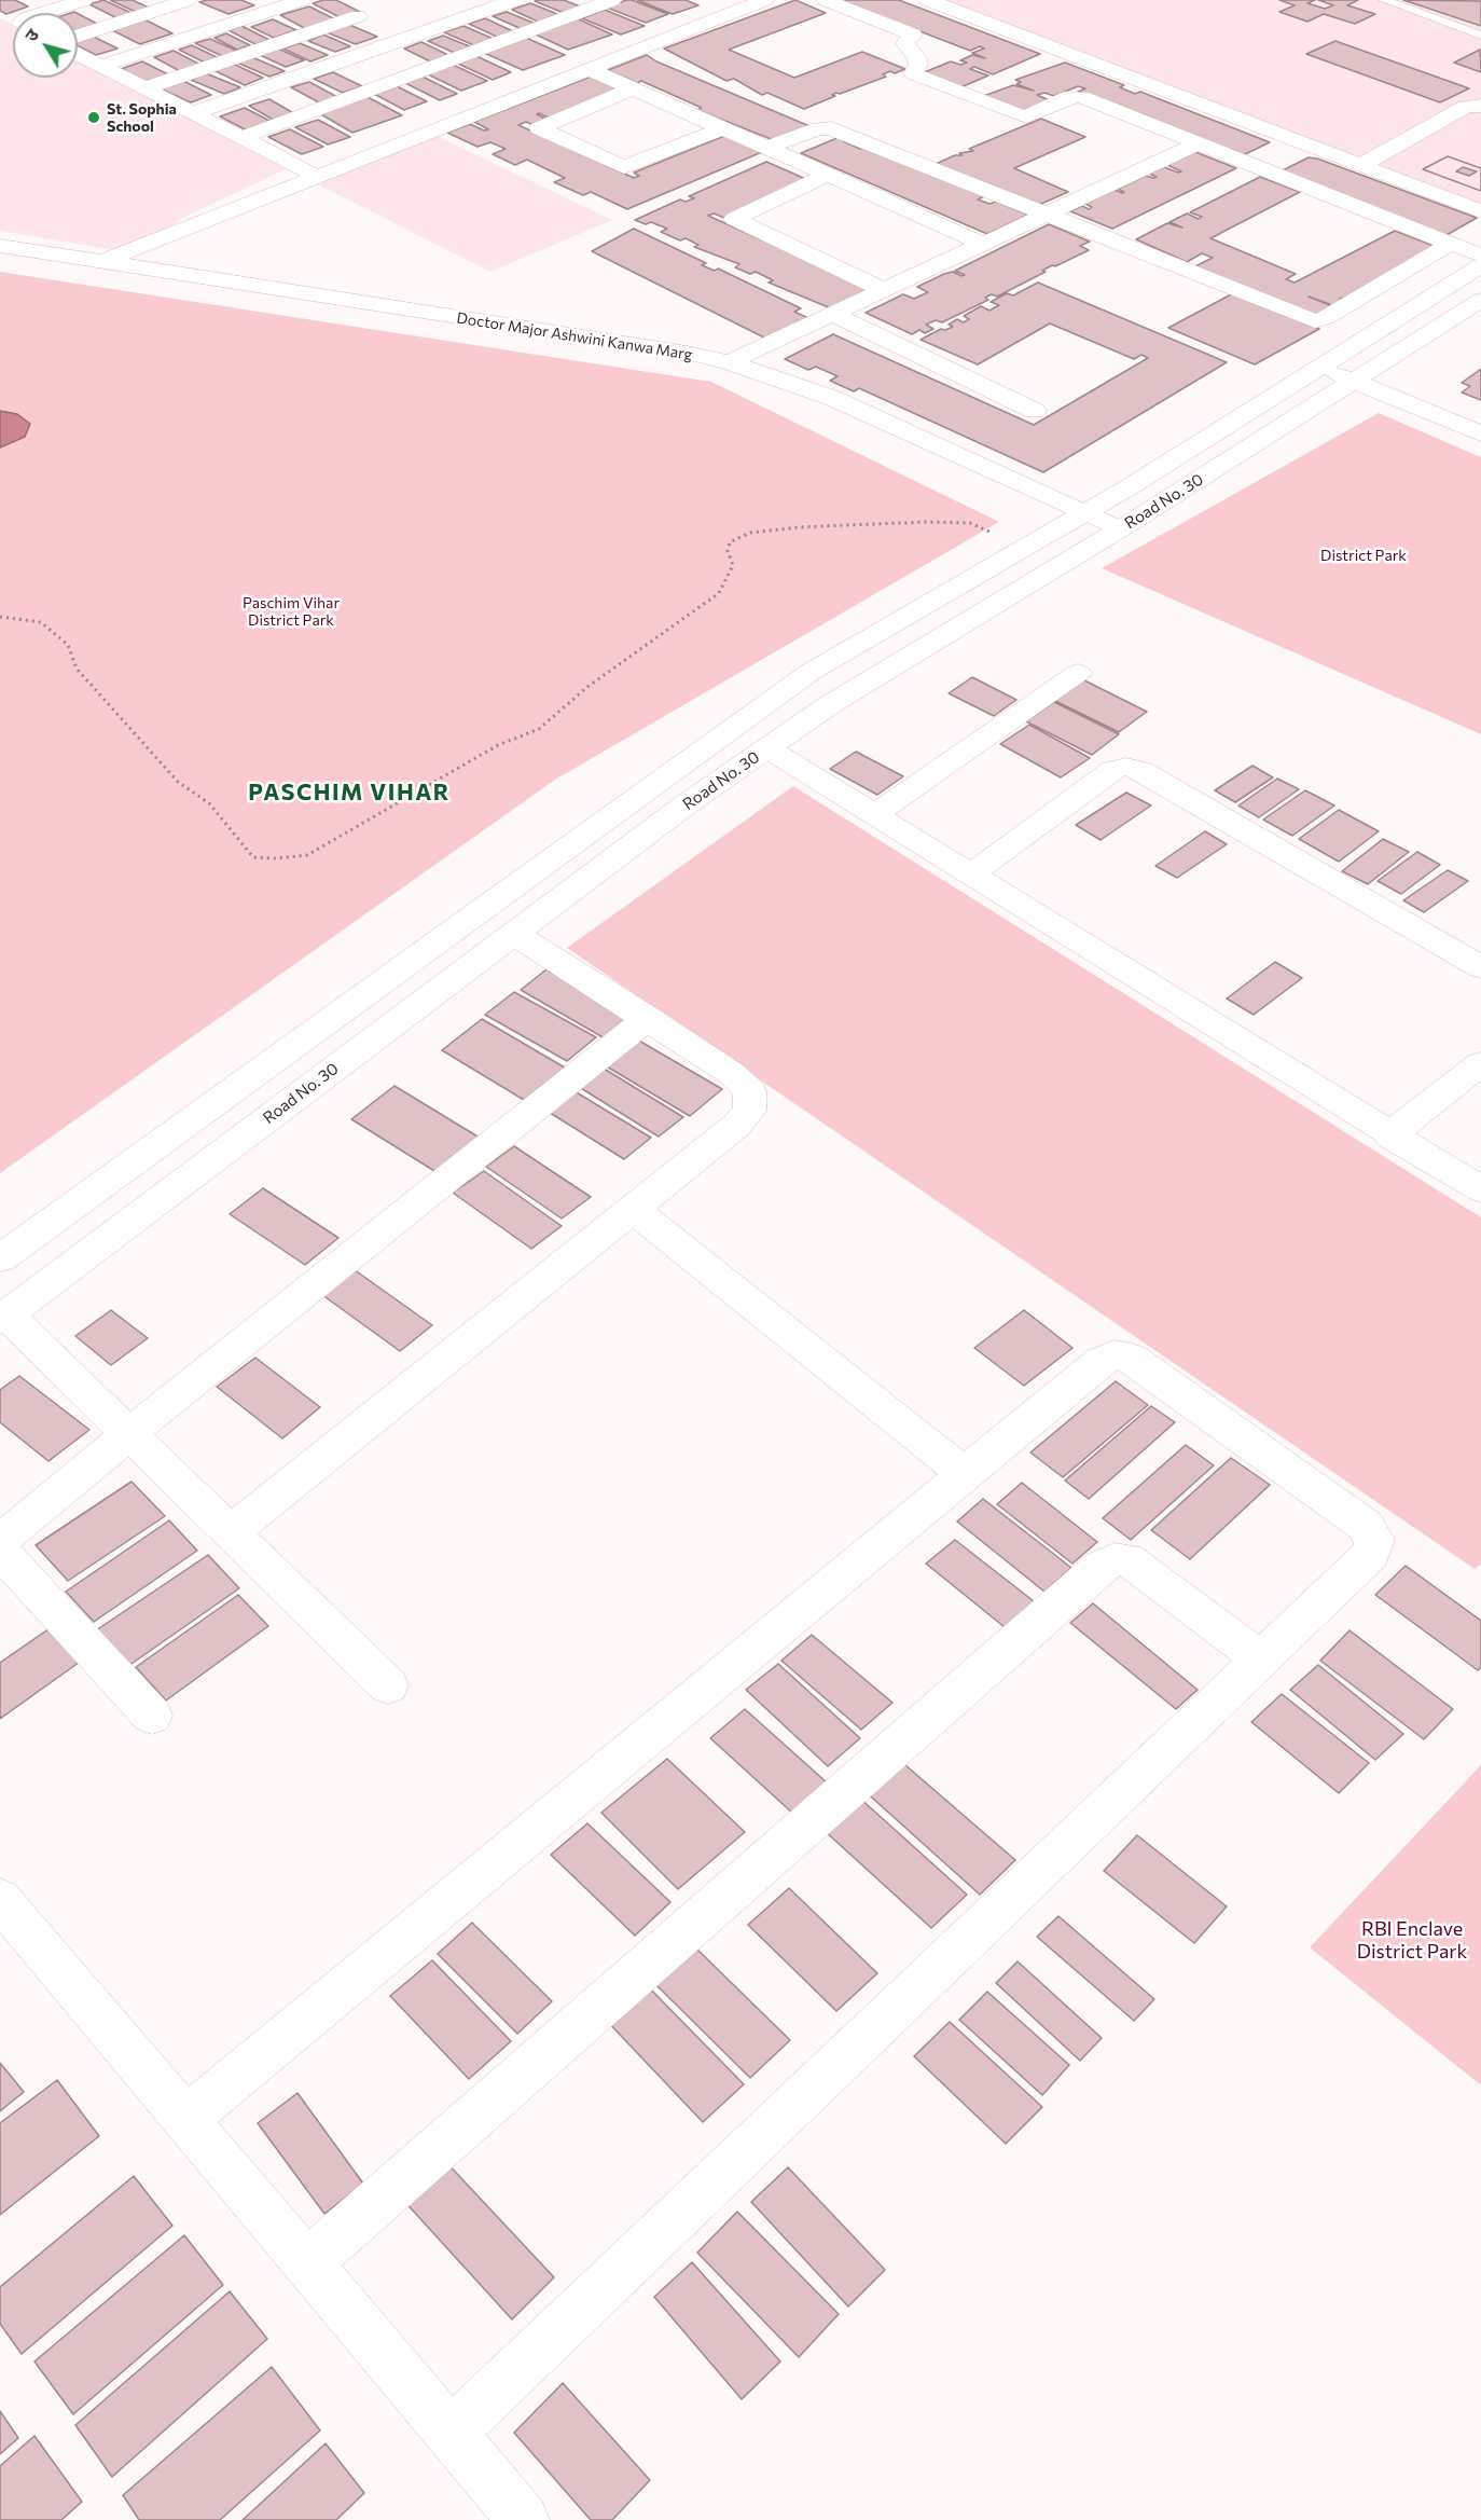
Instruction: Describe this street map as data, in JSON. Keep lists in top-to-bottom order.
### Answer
{
  "streets": {
    "street": ["Doctor Major Ashwini Kanwa Marg", "Road No. 30"]
  },
  "crossings": [
    ["Doctor Major Ashwini Kanwa Marg", "Road No. 30"]
  ],
  "districts": ["PASCHIM VIHAR"],
  "parks": ["District Park", "Paschim Vihar District Park", "RBI Enclave District Park"],
  "places": ["St. Sophia School"],
  "north": "top left"
}
